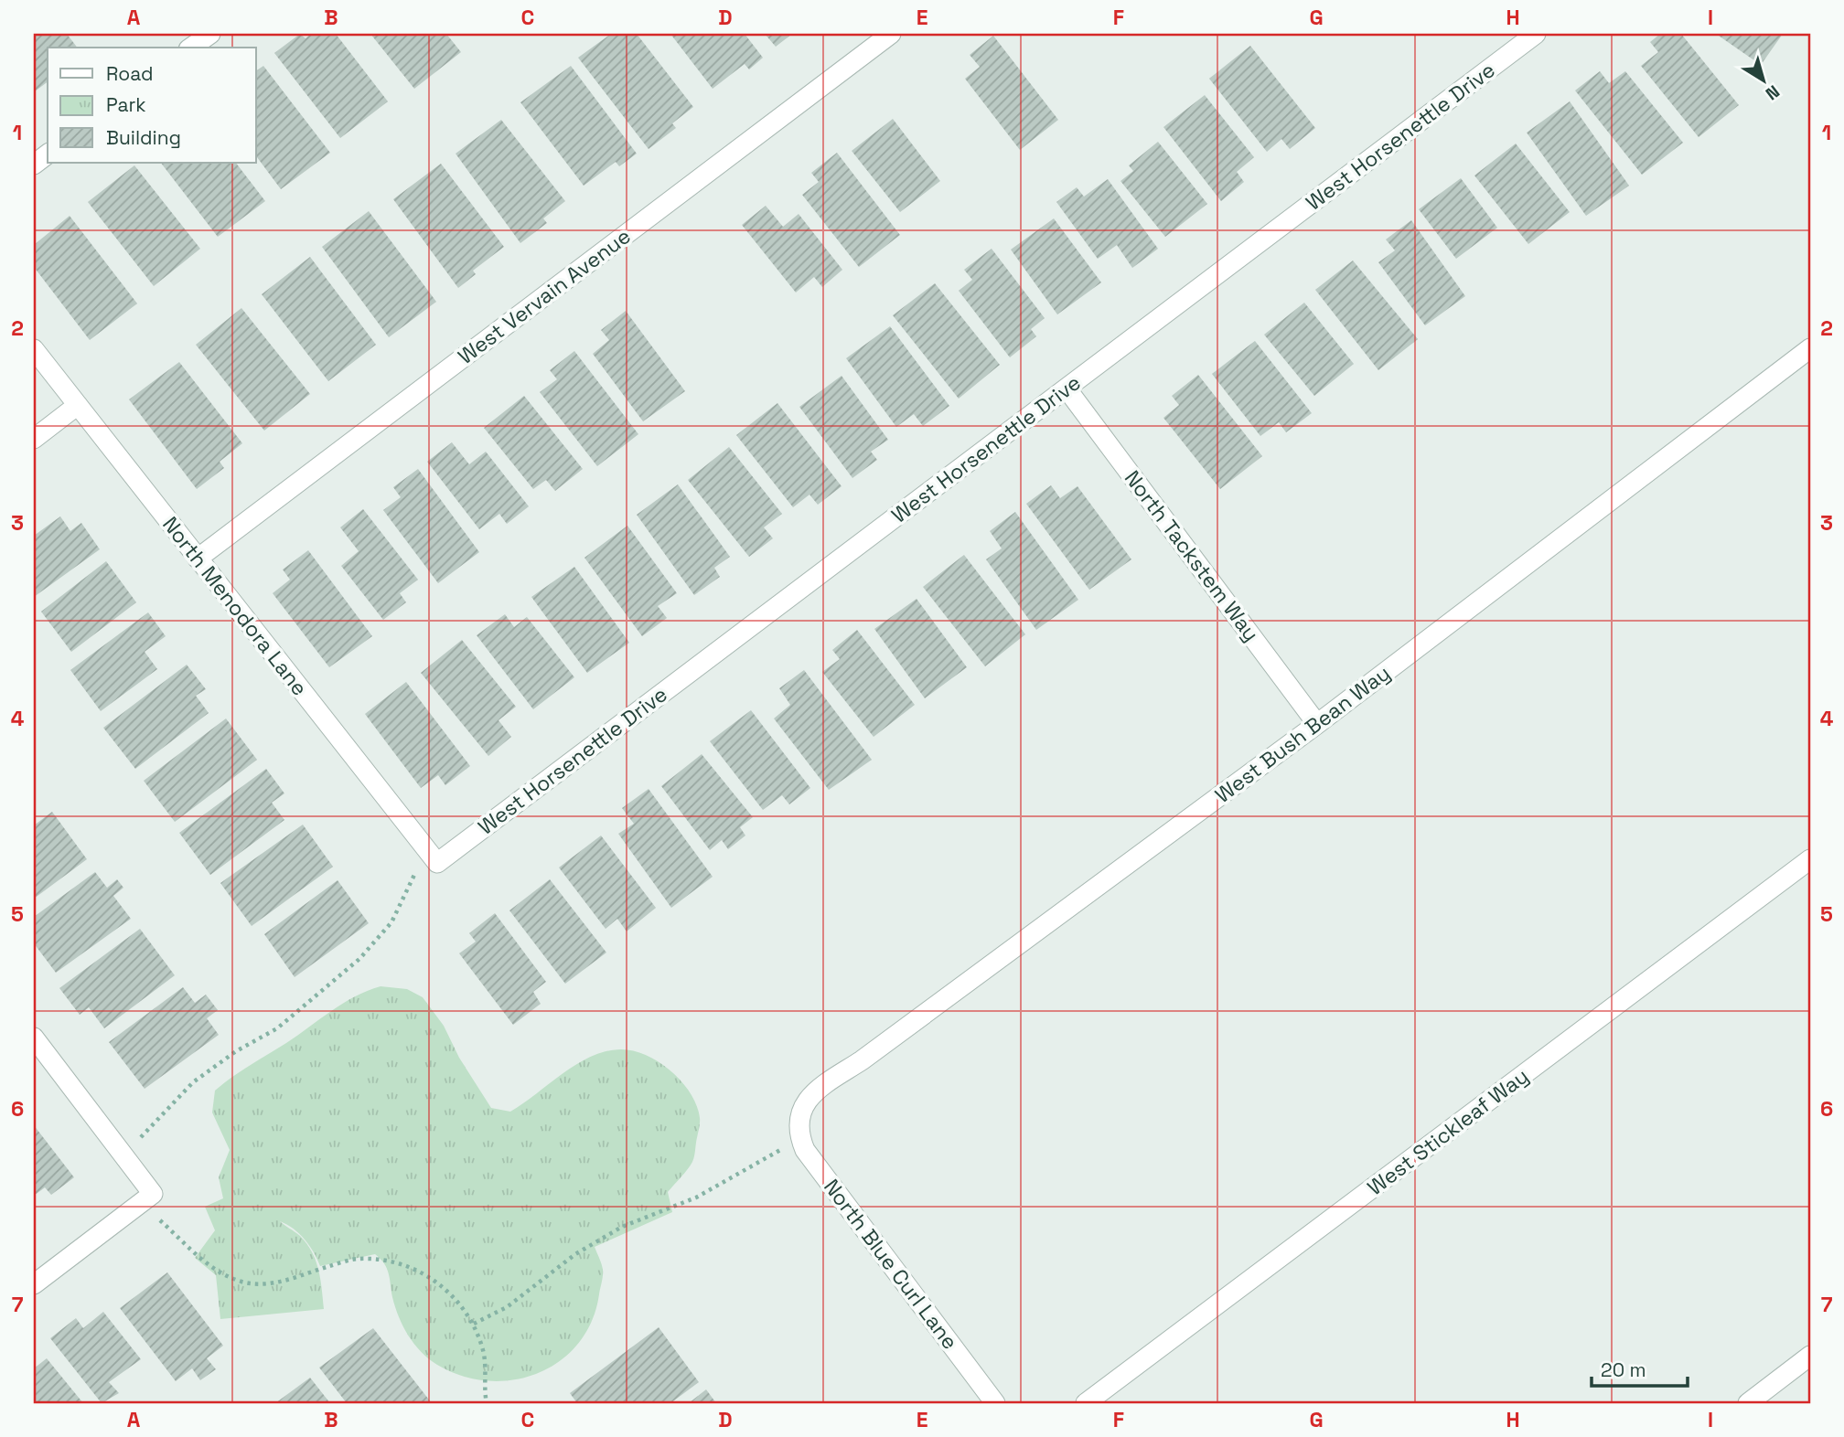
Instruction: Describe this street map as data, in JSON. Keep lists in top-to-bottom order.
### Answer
{
  "streets": {
    "street": [
      "West Horsenettle Drive",
      "West Vervain Avenue",
      "North Tackstem Way",
      "North Menodora Lane",
      "West Bush Bean Way",
      "West Stickleaf Way",
      "North Blue Curl Lane"
    ]
  },
  "crossings": [
    ["West Horsenettle Drive", "North Tackstem Way"],
    ["West Horsenettle Drive", "North Menodora Lane"],
    ["West Vervain Avenue", "North Menodora Lane"],
    ["North Tackstem Way", "West Bush Bean Way"],
    ["West Bush Bean Way", "North Blue Curl Lane"]
  ],
  "legend": ["Road", "Park", "Building"],
  "scale_bar": "20 m",
  "north": "bottom right",
  "grid": {
    "columns": [
      "A",
      "B",
      "C",
      "D",
      "E",
      "F",
      "G",
      "H",
      "I"
    ],
    "rows": [
      "1",
      "2",
      "3",
      "4",
      "5",
      "6",
      "7"
    ]
  }
}
